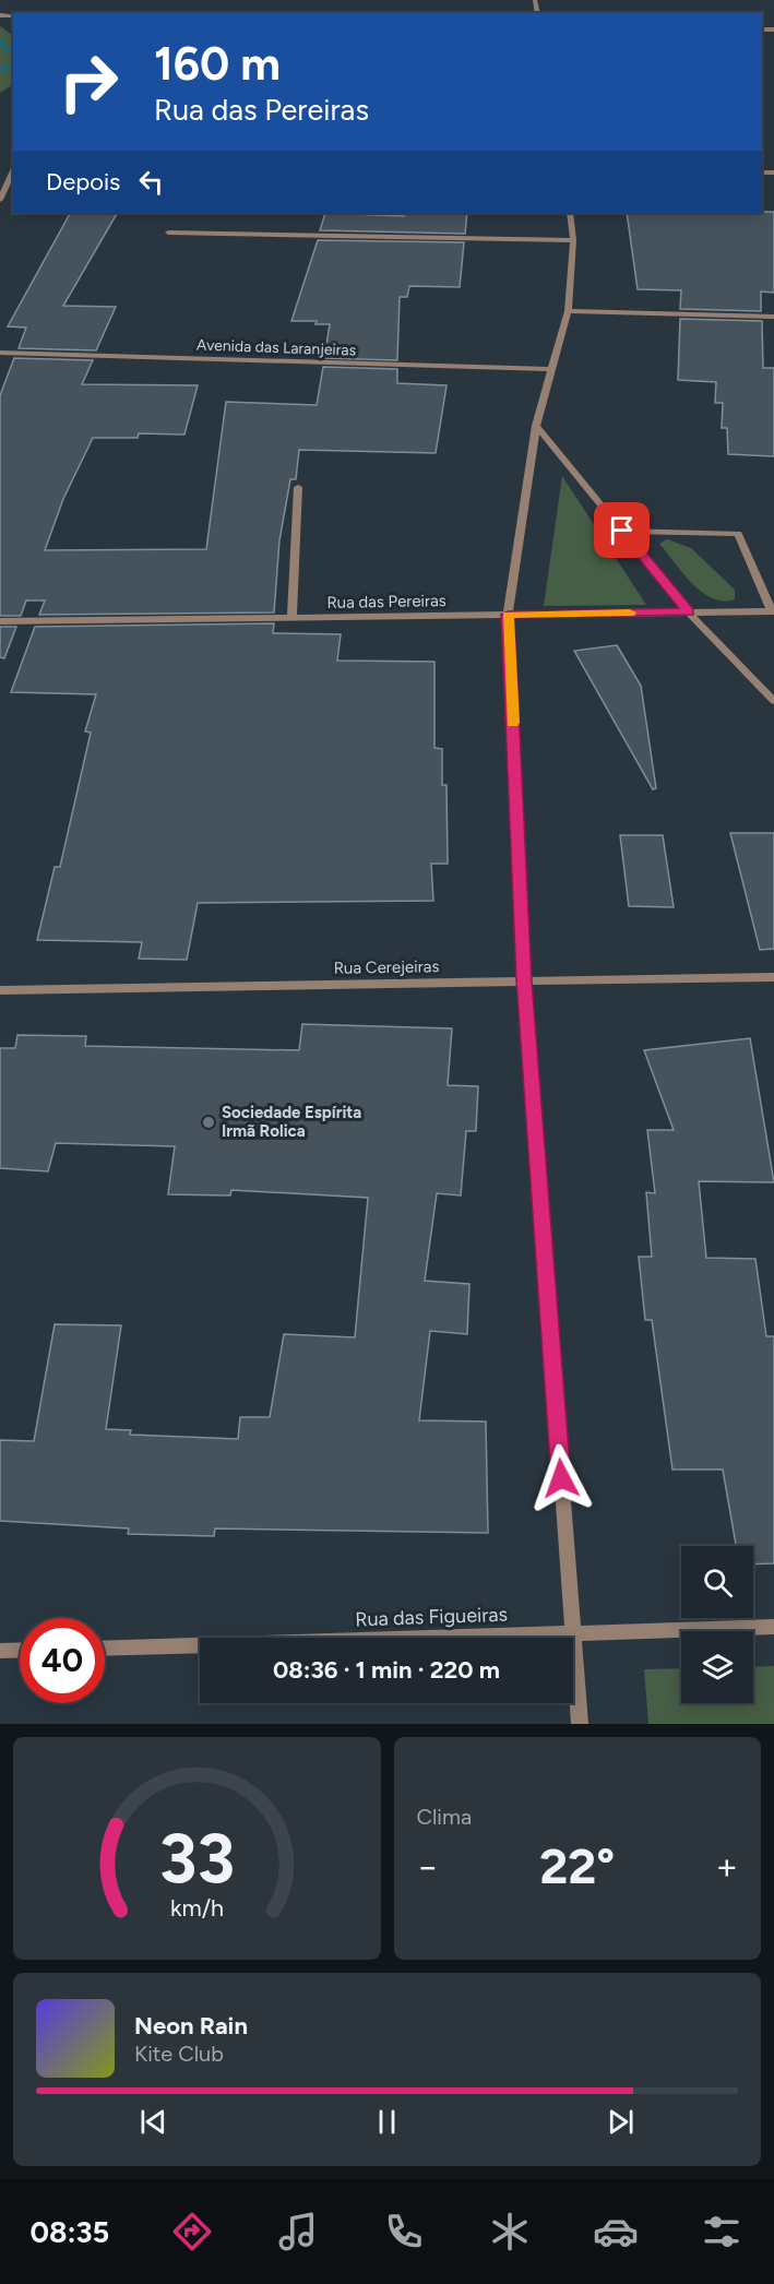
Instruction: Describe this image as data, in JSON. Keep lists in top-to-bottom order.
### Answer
{
  "streets": {
    "street": [
      "Avenida das Laranjeiras",
      "Rua das Pereiras",
      "Rua Cerejeiras",
      "Rua das Figueiras"
    ]
  },
  "places": ["Sociedade Espírita Irmã Rolica"],
  "page": {
    "turn": ["160 m", "Rua das Pereiras"],
    "then": "Depois",
    "limit": "40",
    "trip": "08:36 · 1 min · 220 m",
    "tile": "Clima",
    "heat": ["−", "22°", "+"],
    "song": ["Neon Rain", "Kite Club"],
    "tabs": "08:35",
    "gauge": ["33", "km/h"]
  }
}
